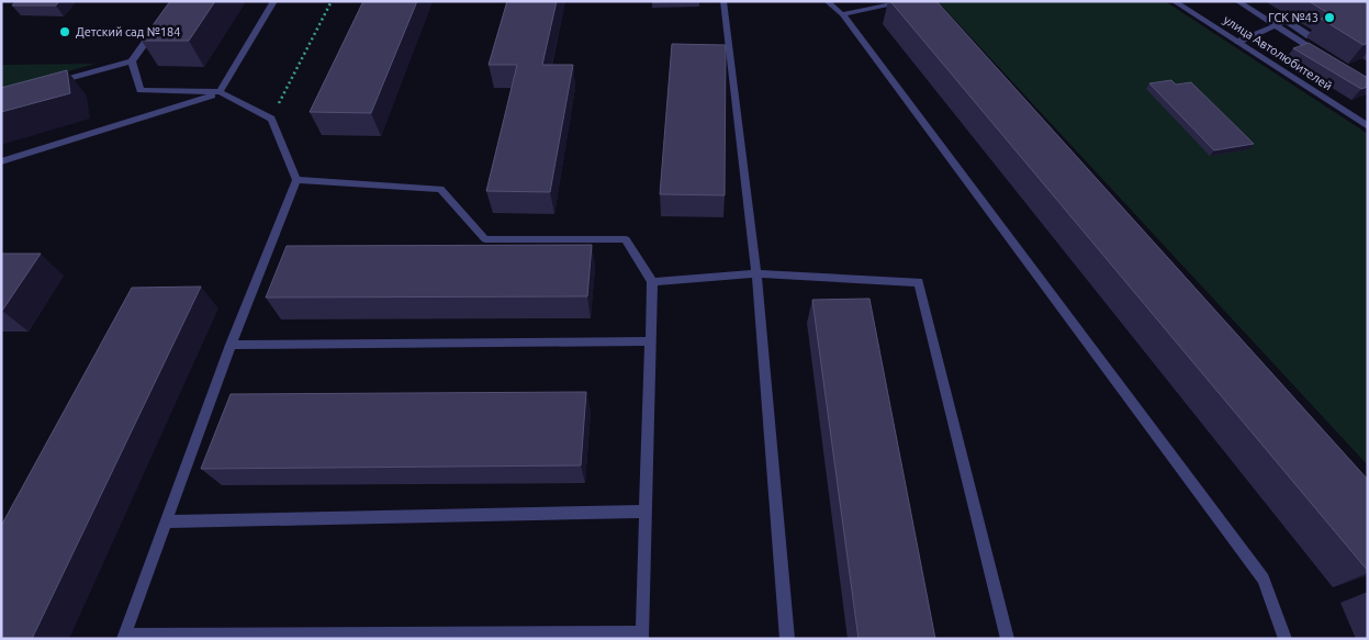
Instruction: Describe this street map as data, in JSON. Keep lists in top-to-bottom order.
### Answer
{
  "streets": {
    "street": ["улица Автолюбителей"]
  },
  "places": ["ГСК №43", "Детский сад №184"]
}
